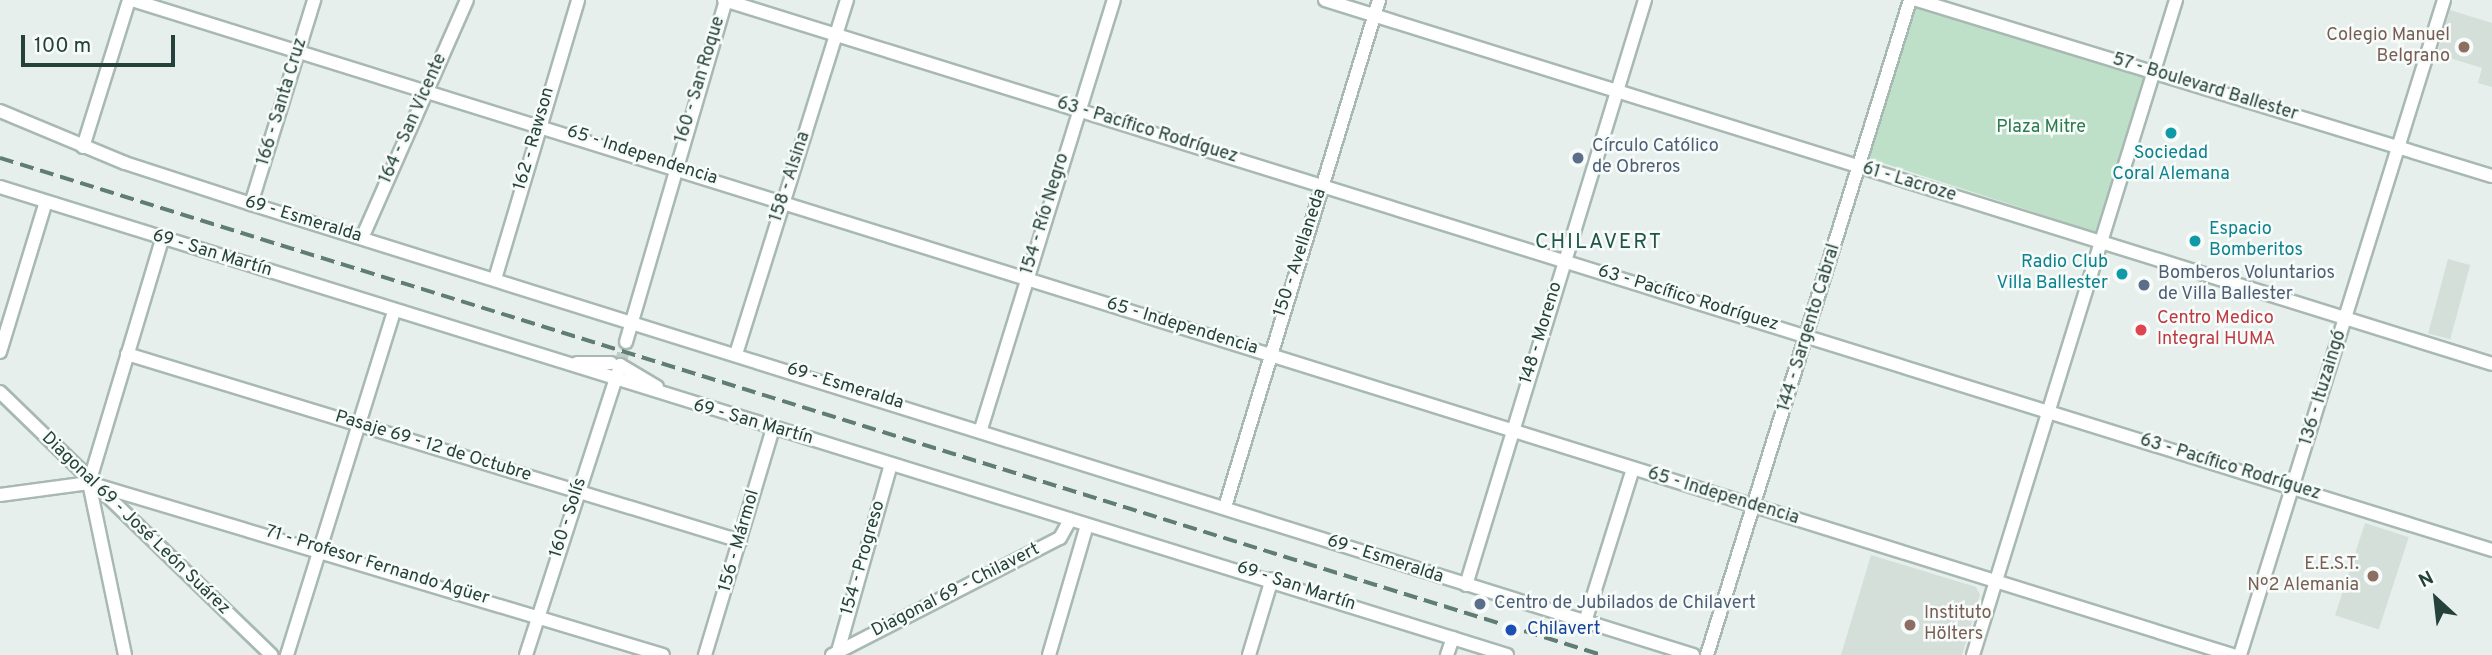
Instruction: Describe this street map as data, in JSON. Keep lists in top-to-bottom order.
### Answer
{
  "streets": {
    "street": [
      "160 - San Roque",
      "57 - Boulevard Ballester",
      "166 - Santa Cruz",
      "164 - San Vicente",
      "63 - Pacífico Rodríguez",
      "162 - Rawson",
      "65 - Independencia",
      "158 - Alsina",
      "61 - Lacroze",
      "154 - Río Negro",
      "69 - Esmeralda",
      "150 - Avellaneda",
      "69 - San Martín",
      "144 - Sargento Cabral",
      "148 - Moreno",
      "136 - Ituzaingó",
      "Pasaje 69 - 12 de Octubre",
      "160 - Solís",
      "Diagonal 69 - José León Suárez",
      "156 - Mármol",
      "154 - Progreso",
      "71 - Profesor Fernando Agüer",
      "Diagonal 69 - Chilavert"
    ]
  },
  "crossings": [
    ["160 - San Roque", "63 - Pacífico Rodríguez"],
    ["160 - San Roque", "65 - Independencia"],
    ["160 - San Roque", "69 - Esmeralda"],
    ["57 - Boulevard Ballester", "136 - Ituzaingó"],
    ["166 - Santa Cruz", "65 - Independencia"],
    ["166 - Santa Cruz", "69 - Esmeralda"],
    ["164 - San Vicente", "65 - Independencia"],
    ["164 - San Vicente", "69 - Esmeralda"],
    ["63 - Pacífico Rodríguez", "158 - Alsina"],
    ["63 - Pacífico Rodríguez", "154 - Río Negro"],
    ["63 - Pacífico Rodríguez", "150 - Avellaneda"],
    ["63 - Pacífico Rodríguez", "144 - Sargento Cabral"],
    ["63 - Pacífico Rodríguez", "148 - Moreno"],
    ["63 - Pacífico Rodríguez", "136 - Ituzaingó"],
    ["162 - Rawson", "65 - Independencia"],
    ["162 - Rawson", "69 - Esmeralda"],
    ["65 - Independencia", "158 - Alsina"],
    ["65 - Independencia", "154 - Río Negro"],
    ["65 - Independencia", "150 - Avellaneda"],
    ["65 - Independencia", "144 - Sargento Cabral"],
    ["65 - Independencia", "148 - Moreno"],
    ["158 - Alsina", "69 - Esmeralda"],
    ["61 - Lacroze", "150 - Avellaneda"],
    ["61 - Lacroze", "144 - Sargento Cabral"],
    ["61 - Lacroze", "148 - Moreno"],
    ["61 - Lacroze", "136 - Ituzaingó"],
    ["154 - Río Negro", "69 - Esmeralda"],
    ["69 - Esmeralda", "150 - Avellaneda"],
    ["69 - Esmeralda", "148 - Moreno"],
    ["69 - San Martín", "160 - Solís"],
    ["69 - San Martín", "156 - Mármol"],
    ["69 - San Martín", "154 - Progreso"],
    ["69 - San Martín", "Diagonal 69 - Chilavert"],
    ["Pasaje 69 - 12 de Octubre", "160 - Solís"],
    ["Pasaje 69 - 12 de Octubre", "156 - Mármol"],
    ["160 - Solís", "71 - Profesor Fernando Agüer"],
    ["Diagonal 69 - José León Suárez", "71 - Profesor Fernando Agüer"],
    ["154 - Progreso", "Diagonal 69 - Chilavert"]
  ],
  "districts": ["CHILAVERT"],
  "parks": ["Plaza Mitre"],
  "places": [
    "Colegio Manuel Belgrano",
    "Sociedad Coral Alemana",
    "Círculo Católico de Obreros",
    "Espacio Bomberitos",
    "Radio Club Villa Ballester",
    "Bomberos Voluntarios de Villa Ballester",
    "Centro Medico Integral HUMA",
    "E.E.S.T. Nº2 Alemania",
    "Centro de Jubilados de Chilavert",
    "Instituto Hölters",
    "Chilavert"
  ],
  "scale_bar": "100 m",
  "north": "top left"
}
